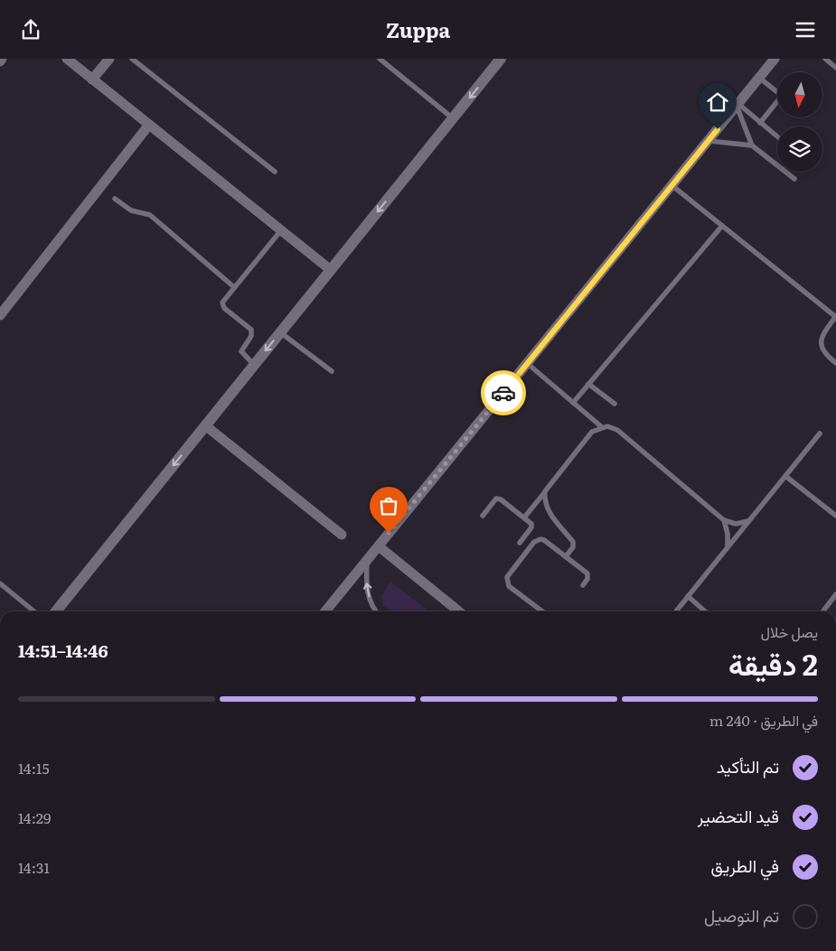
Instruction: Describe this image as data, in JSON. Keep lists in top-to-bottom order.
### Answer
{
  "north": "bottom",
  "page": {
    "header": "Zuppa",
    "heading": ["2 دقيقة", "يصل خلال", "14:46–14:51"],
    "bar": "في الطريق · 240 m",
    "list": [
      ["تم التأكيد", "14:15"],
      ["قيد التحضير", "14:29"],
      ["في الطريق", "14:31"],
      "تم التوصيل"
    ]
  }
}
